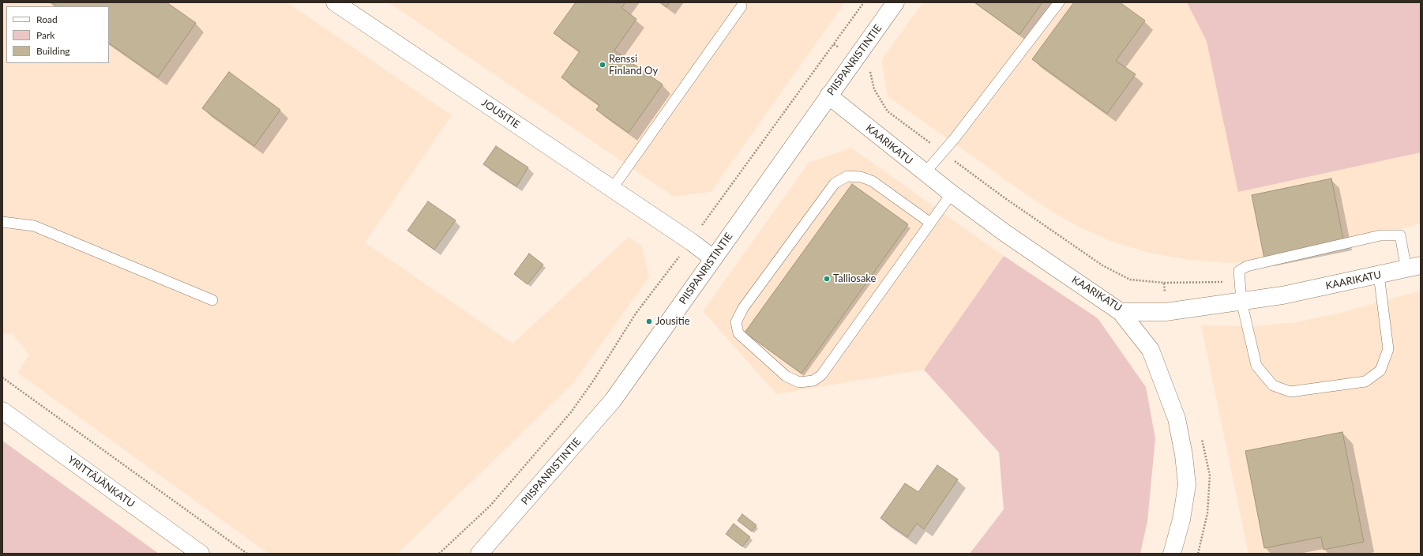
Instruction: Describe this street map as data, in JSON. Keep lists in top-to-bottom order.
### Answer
{
  "streets": {
    "street": [
      "PIISPANRISTINTIE",
      "JOUSITIE",
      "KAARIKATU",
      "YRITTÄJÄNKATU"
    ]
  },
  "crossings": [
    ["PIISPANRISTINTIE", "JOUSITIE"],
    ["PIISPANRISTINTIE", "KAARIKATU"]
  ],
  "places": ["Renssi Finland Oy", "Talliosake", "Jousitie"],
  "legend": ["Road", "Park", "Building"]
}
